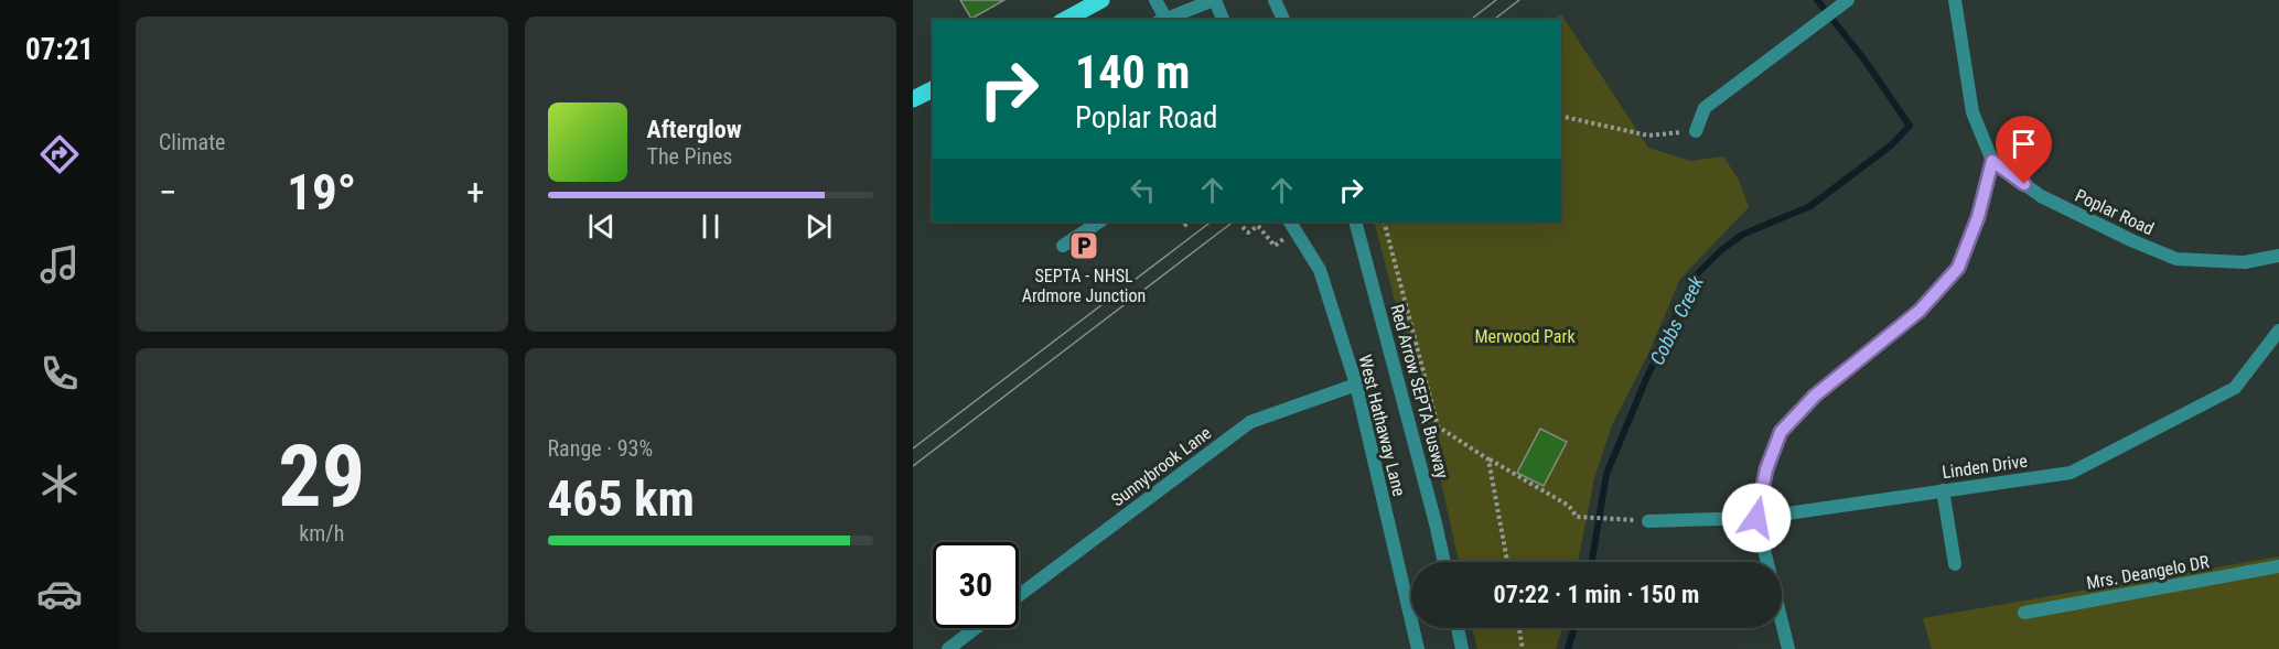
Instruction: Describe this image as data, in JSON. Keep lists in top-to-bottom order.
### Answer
{
  "streets": {
    "street": [
      "Poplar Road",
      "Red Arrow SEPTA Busway",
      "West Hathaway Lane",
      "Sunnybrook Lane",
      "Linden Drive",
      "Mrs. Deangelo DR"
    ]
  },
  "crossings": [
    ["West Hathaway Lane", "Sunnybrook Lane"]
  ],
  "water": ["Cobbs Creek"],
  "parks": ["Merwood Park"],
  "places": {
    "parking": ["SEPTA - NHSL Ardmore Junction"]
  },
  "page": {
    "tabs": "07:21",
    "tile": [
      "Climate",
      ["29", "km/h"],
      ["Range · 93%", "465 km"]
    ],
    "turn": ["140 m", "Poplar Road"],
    "song": ["Afterglow", "The Pines"],
    "heat": ["−", "19°", "+"],
    "limit": "30",
    "trip": "07:22 · 1 min · 150 m"
  }
}
